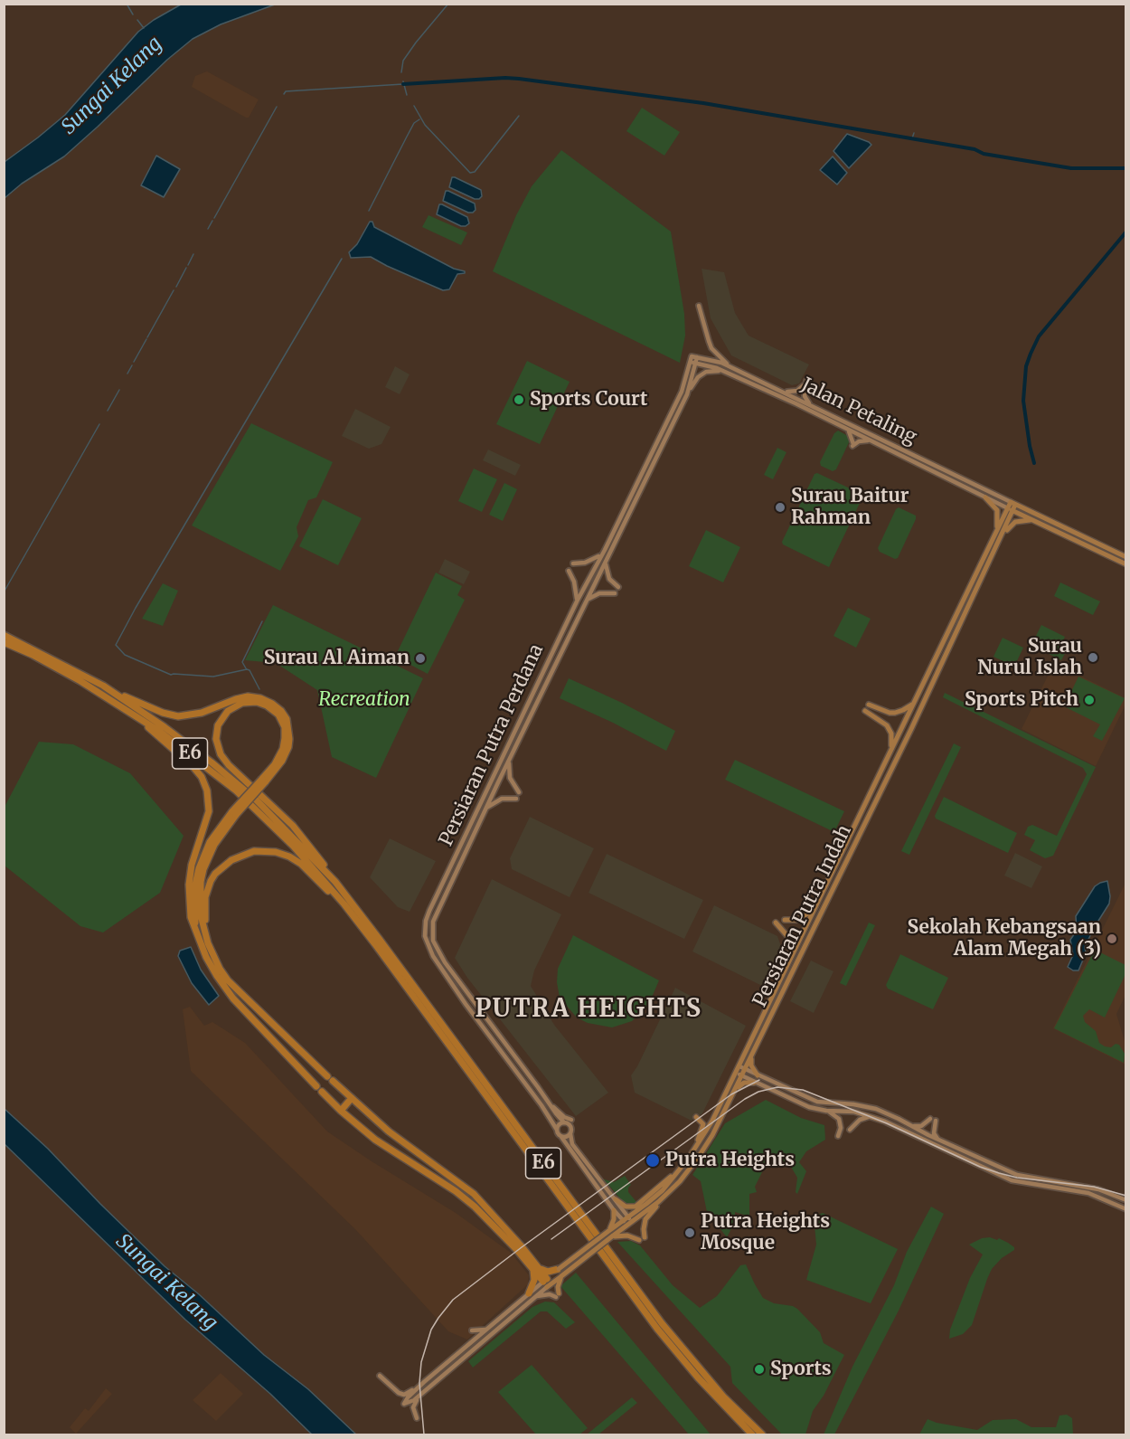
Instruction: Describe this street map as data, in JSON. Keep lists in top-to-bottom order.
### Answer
{
  "streets": {
    "highway": ["E6"],
    "main road": ["Jalan Petaling", "Persiaran Putra Perdana", "Persiaran Putra Indah"]
  },
  "crossings": [
    ["Jalan Petaling", "Persiaran Putra Perdana"],
    ["Jalan Petaling", "Persiaran Putra Indah"]
  ],
  "districts": ["PUTRA HEIGHTS"],
  "water": ["Sungai Kelang"],
  "parks": ["Recreation"],
  "places": [
    "Sports Court",
    "Surau Baitur Rahman",
    "Surau Nurul Islah",
    "Surau Al Aiman",
    "Sports Pitch",
    "Sekolah Kebangsaan Alam Megah (3)",
    "Putra Heights",
    "Putra Heights Mosque",
    "Sports"
  ]
}
